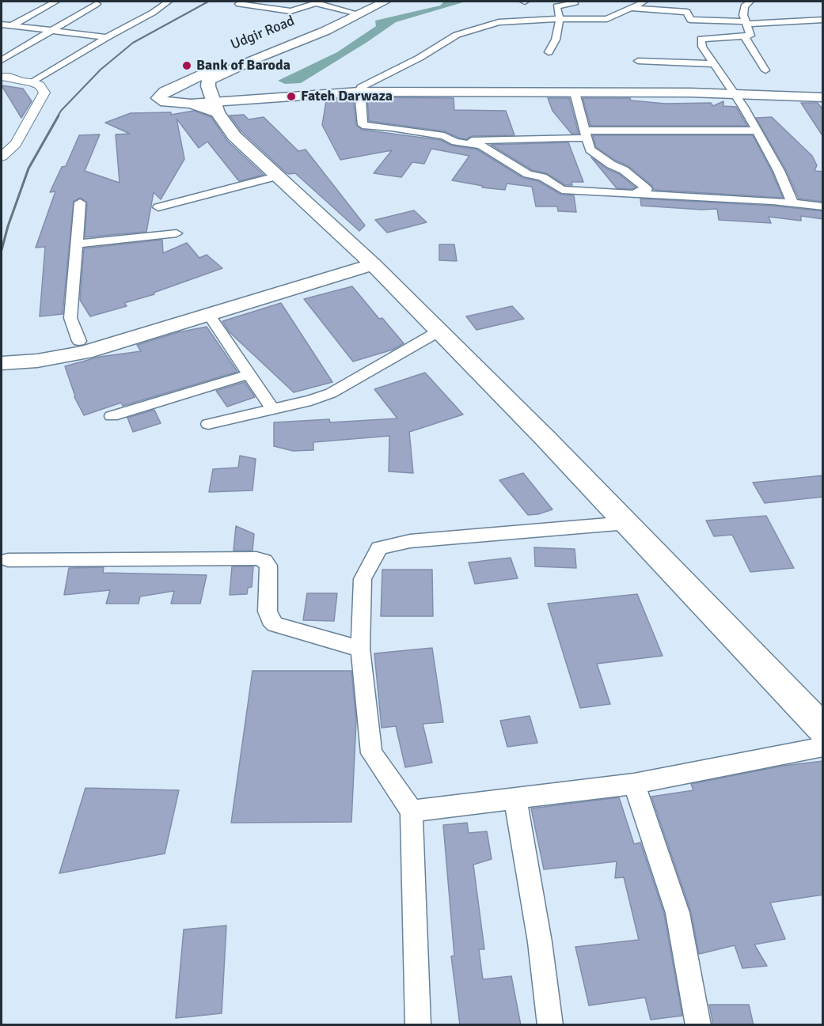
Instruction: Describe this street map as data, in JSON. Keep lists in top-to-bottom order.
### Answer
{
  "streets": {
    "main road": ["Udgir Road"]
  },
  "places": ["Bank of Baroda", "Fateh Darwaza"]
}
